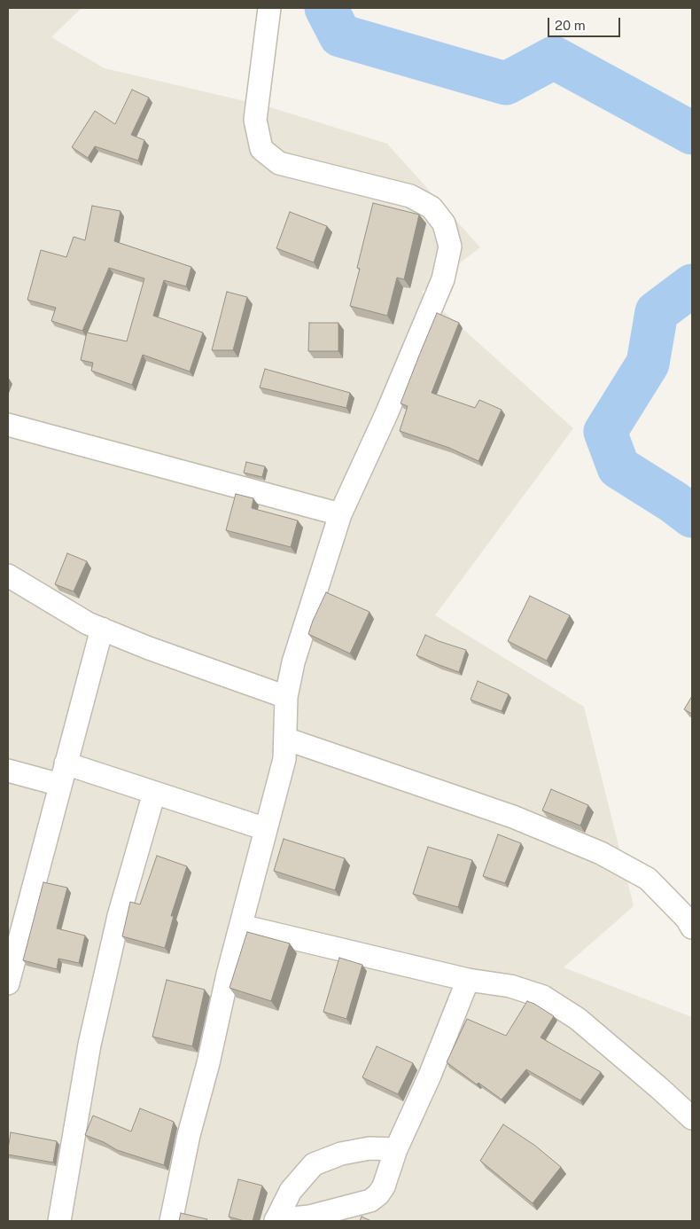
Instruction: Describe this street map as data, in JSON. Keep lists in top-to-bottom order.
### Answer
{
  "scale_bar": "20 m"
}
